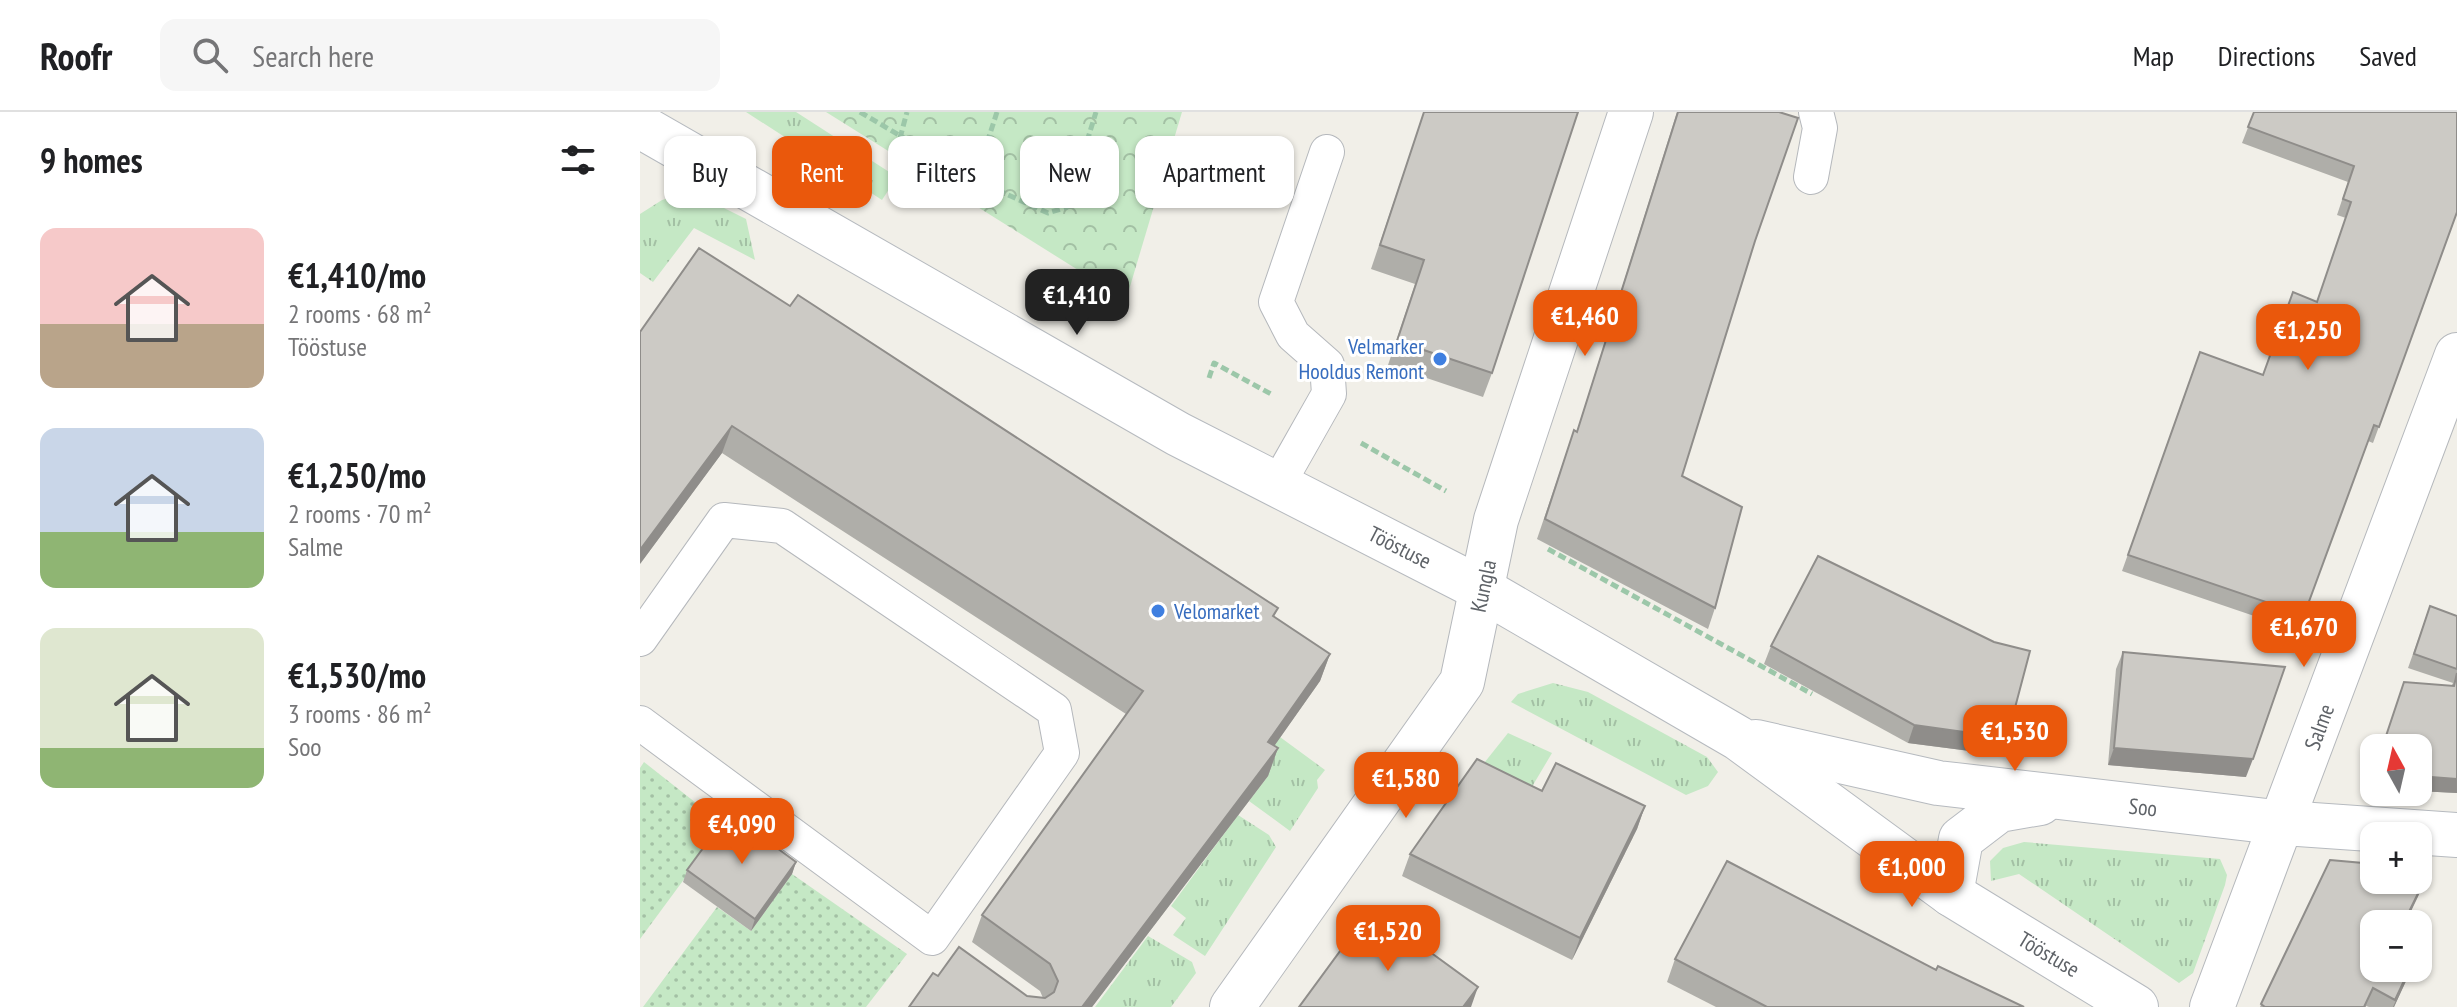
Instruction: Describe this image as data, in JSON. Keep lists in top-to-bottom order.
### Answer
{
  "streets": {
    "street": [
      "Tööstuse",
      "Kungla",
      "Salme",
      "Soo"
    ]
  },
  "crossings": [
    ["Tööstuse", "Kungla"],
    ["Tööstuse", "Soo"],
    ["Salme", "Soo"]
  ],
  "places": ["Velmarker Hooldus Remont", "Velomarket"],
  "north": "top",
  "page": {
    "header": "Roofr",
    "search": "Search here",
    "nav": ["Map", "Directions", "Saved"],
    "heading": "9 homes",
    "chip": [
      "Buy",
      "Rent",
      "Filters",
      "New",
      "Apartment"
    ],
    "list": [
      {
        "name": "€1,410/mo",
        "note": "2 rooms · 68 m² · Tööstuse"
      },
      {
        "name": "€1,250/mo",
        "note": "2 rooms · 70 m² · Salme"
      },
      {
        "name": "€1,530/mo",
        "note": "3 rooms · 86 m² · Soo"
      }
    ],
    "price": [
      "€1,410",
      "€1,460",
      "€1,250",
      "€1,670",
      "€1,530",
      "€1,580",
      "€4,090",
      "€1,000",
      "€1,520"
    ],
    "map_buttons": ["+", "−"]
  }
}
